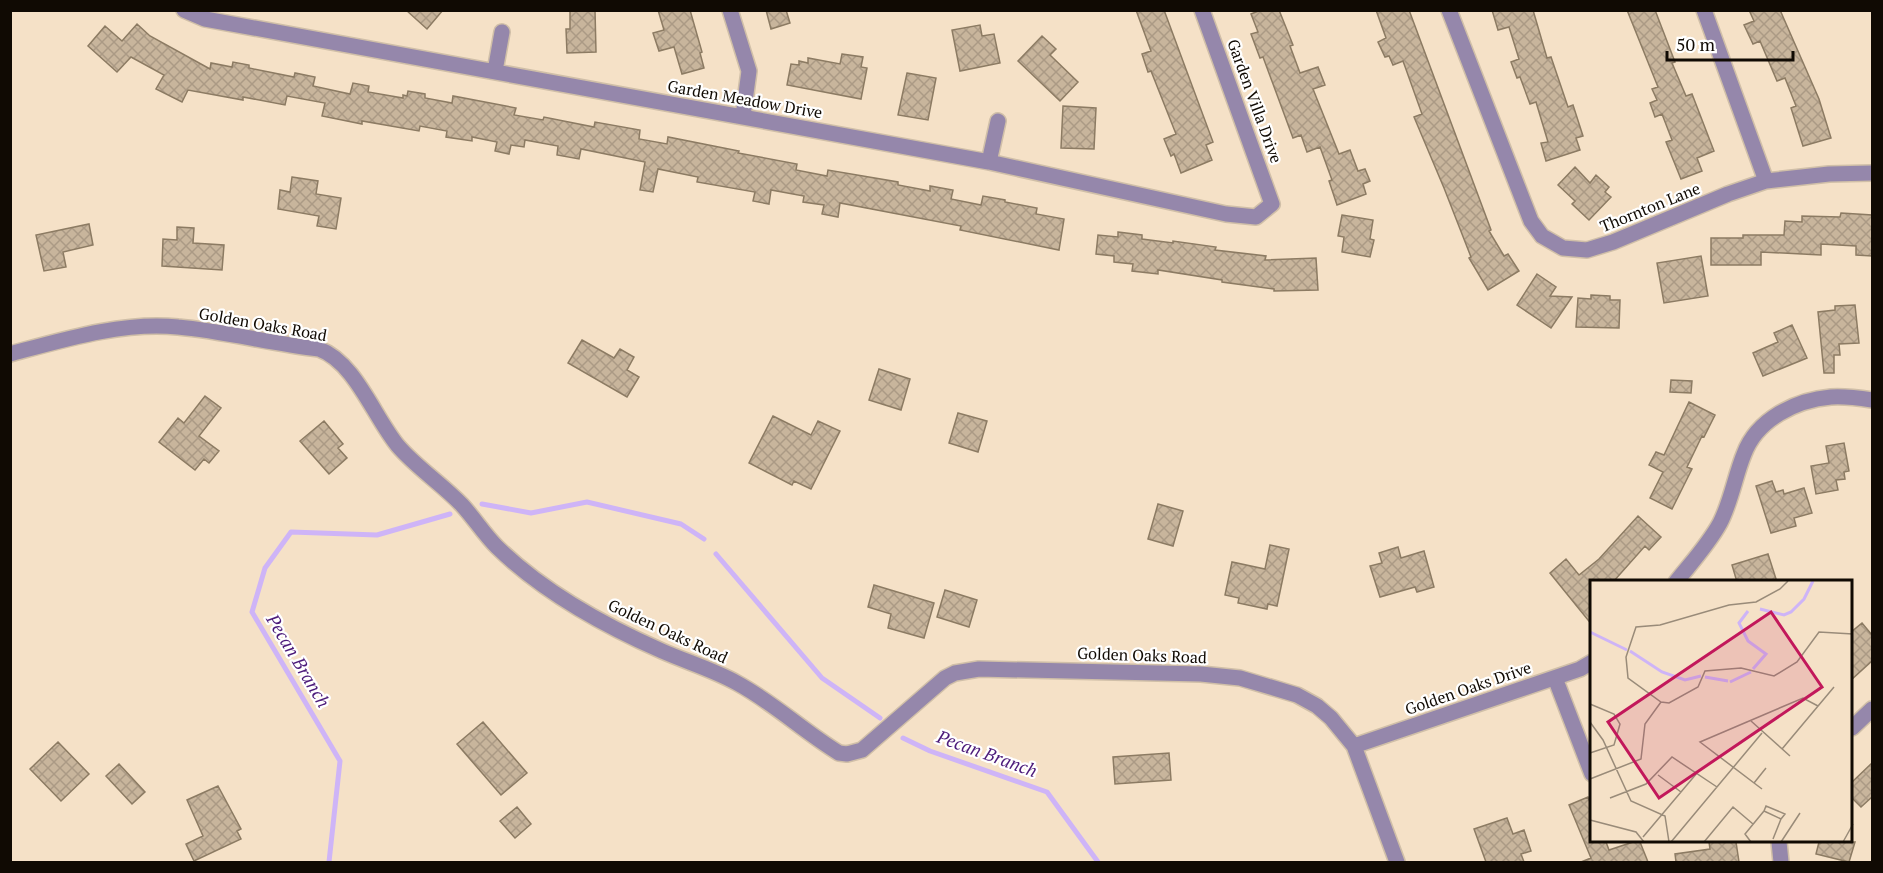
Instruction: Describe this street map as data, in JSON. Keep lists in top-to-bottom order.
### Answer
{
  "streets": {
    "street": [
      "Garden Meadow Drive",
      "Garden Villa Drive",
      "Thornton Lane",
      "Golden Oaks Road",
      "Golden Oaks Drive"
    ]
  },
  "crossings": [
    ["Garden Meadow Drive", "Garden Villa Drive"],
    ["Golden Oaks Road", "Golden Oaks Drive"]
  ],
  "water": ["Pecan Branch"],
  "scale_bar": "50 m"
}
